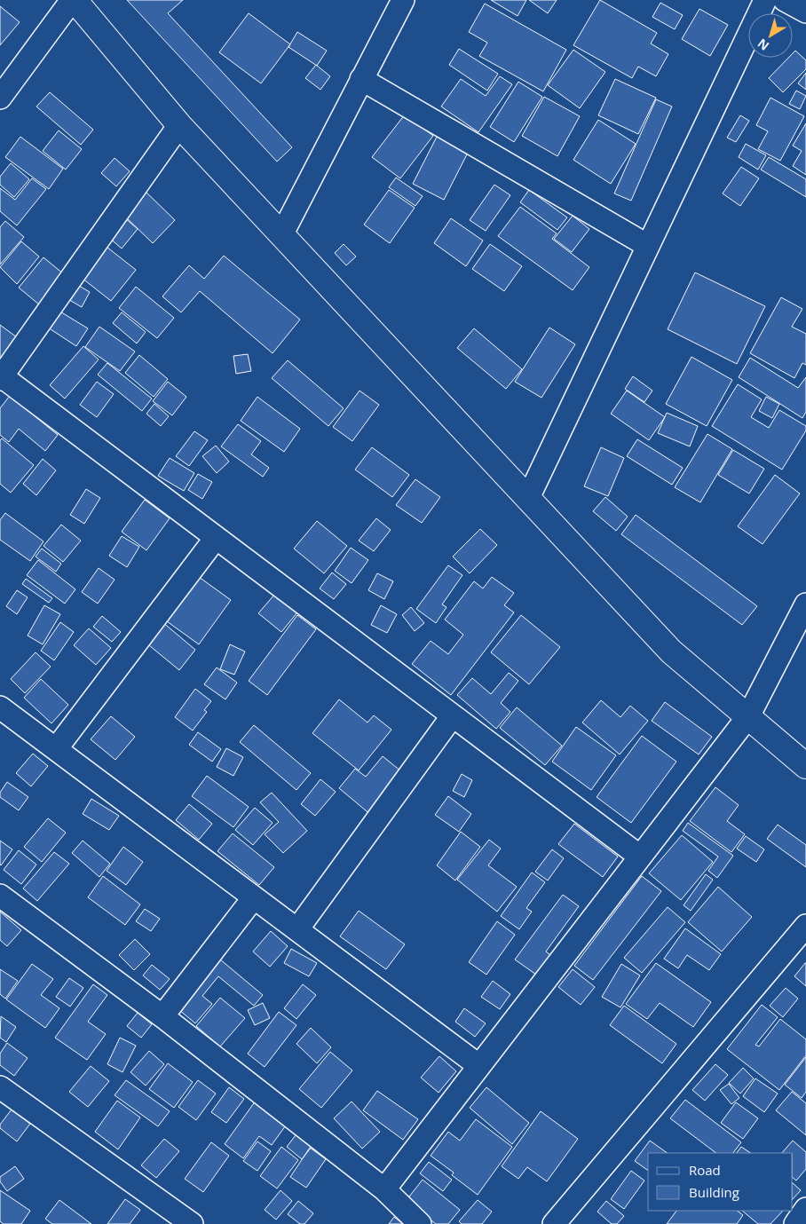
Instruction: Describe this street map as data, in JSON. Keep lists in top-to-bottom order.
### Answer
{
  "legend": ["Road", "Building"],
  "north": "bottom left"
}
